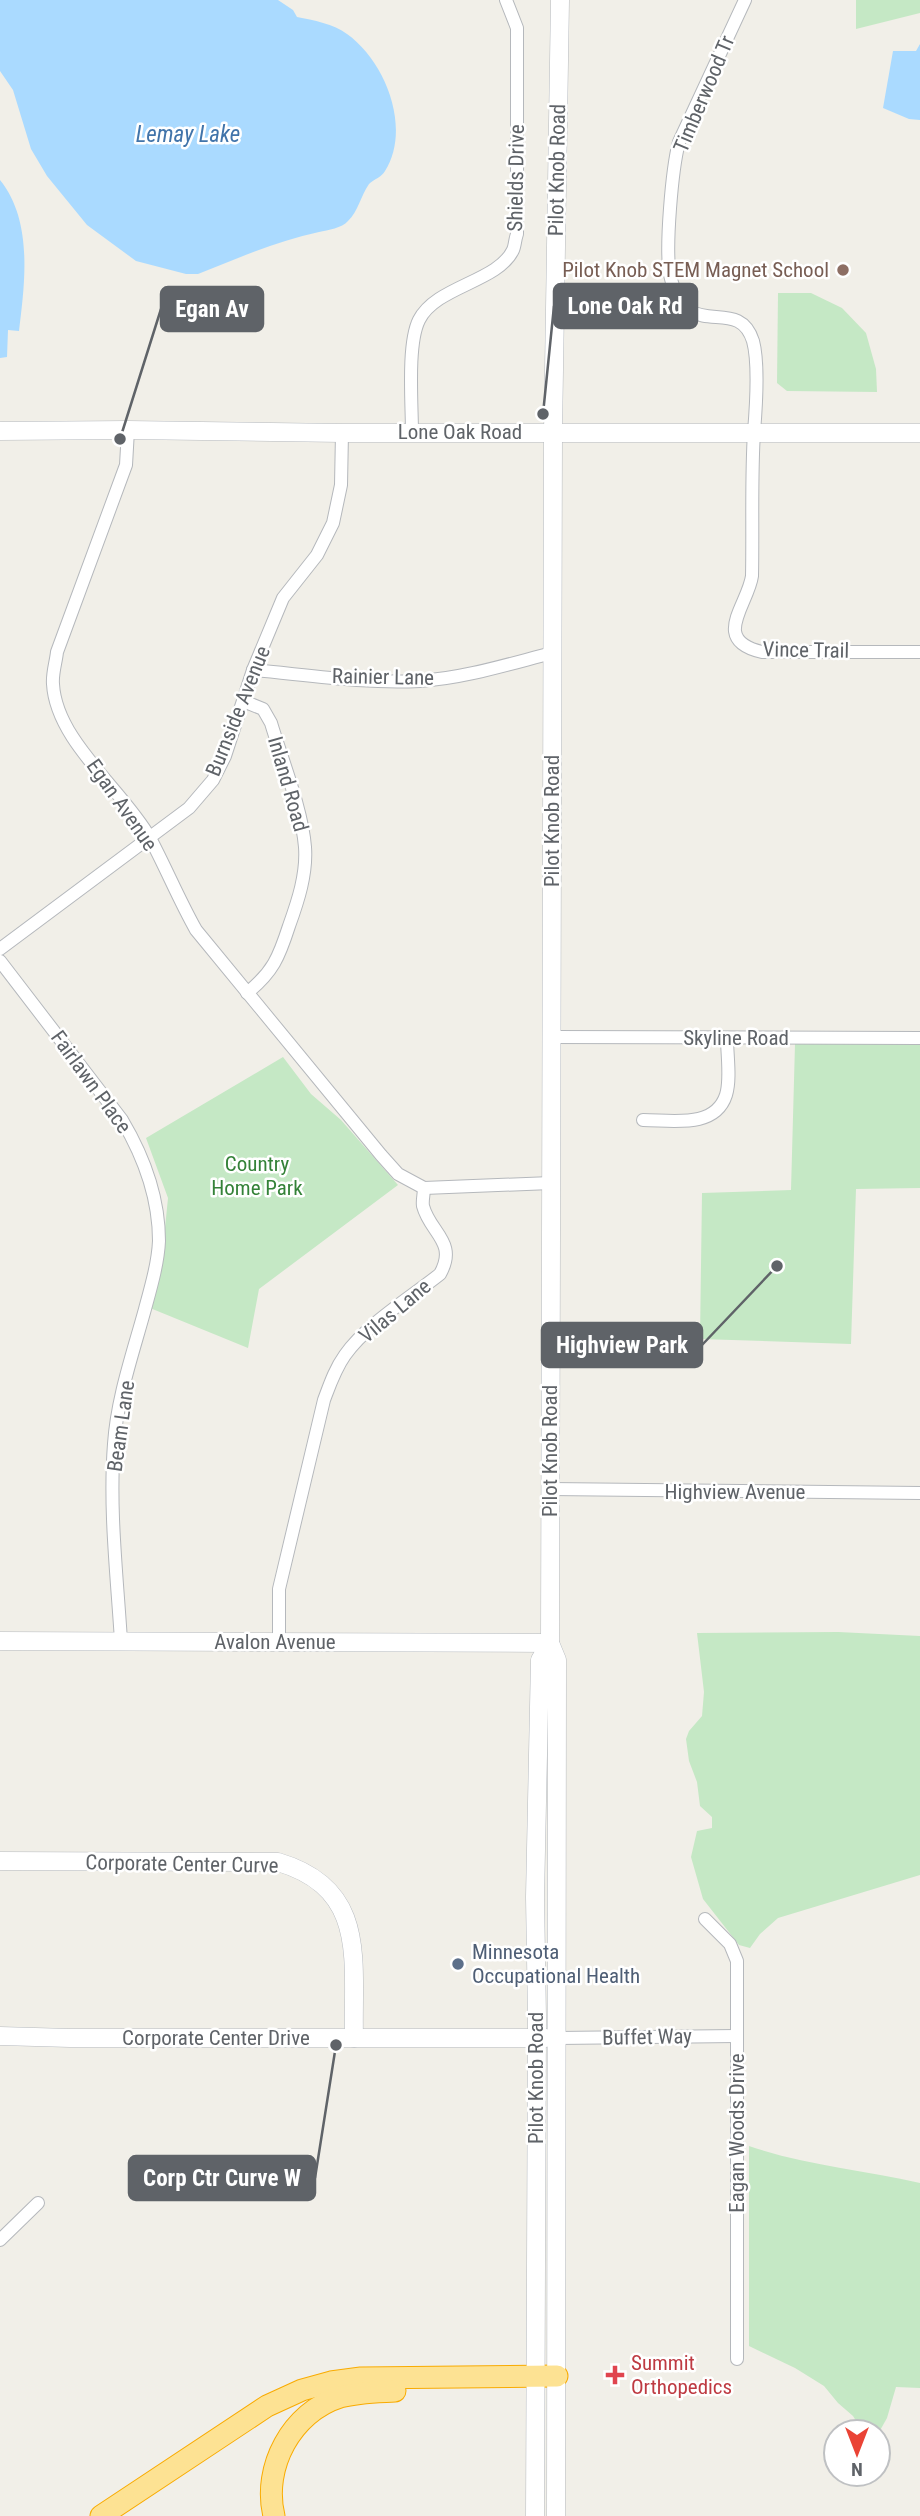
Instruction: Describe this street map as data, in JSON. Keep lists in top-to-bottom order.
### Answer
{
  "streets": {
    "main road": [
      "Pilot Knob Road",
      "Lone Oak Road",
      "Avalon Avenue",
      "Corporate Center Curve",
      "Corporate Center Drive"
    ],
    "street": [
      "Timberwood Tr",
      "Shields Drive",
      "Vince Trail",
      "Rainier Lane",
      "Burnside Avenue",
      "Inland Road",
      "Egan Avenue",
      "Skyline Road",
      "Fairlawn Place",
      "Vilas Lane",
      "Beam Lane",
      "Highview Avenue",
      "Buffet Way",
      "Eagan Woods Drive"
    ]
  },
  "crossings": [
    ["Timberwood Tr", "Lone Oak Road"],
    ["Timberwood Tr", "Vince Trail"],
    ["Pilot Knob Road", "Lone Oak Road"],
    ["Pilot Knob Road", "Rainier Lane"],
    ["Pilot Knob Road", "Skyline Road"],
    ["Pilot Knob Road", "Highview Avenue"],
    ["Pilot Knob Road", "Avalon Avenue"],
    ["Pilot Knob Road", "Buffet Way"],
    ["Pilot Knob Road", "Corporate Center Drive"],
    ["Shields Drive", "Lone Oak Road"],
    ["Lone Oak Road", "Vince Trail"],
    ["Lone Oak Road", "Burnside Avenue"],
    ["Lone Oak Road", "Egan Avenue"],
    ["Rainier Lane", "Burnside Avenue"],
    ["Burnside Avenue", "Inland Road"],
    ["Burnside Avenue", "Egan Avenue"],
    ["Inland Road", "Egan Avenue"],
    ["Egan Avenue", "Vilas Lane"],
    ["Fairlawn Place", "Beam Lane"],
    ["Vilas Lane", "Avalon Avenue"],
    ["Beam Lane", "Avalon Avenue"],
    ["Corporate Center Curve", "Corporate Center Drive"],
    ["Buffet Way", "Corporate Center Drive"],
    ["Buffet Way", "Eagan Woods Drive"]
  ],
  "water": ["Lemay Lake"],
  "parks": ["Country Home Park"],
  "places": {
    "other": [
      "Pilot Knob STEM Magnet School",
      "Lone Oak Rd",
      "Egan Av",
      "Highview Park",
      "Minnesota Occupational Health",
      "Corp Ctr Curve W"
    ],
    "health": ["Summit Orthopedics"]
  },
  "north": "bottom"
}
